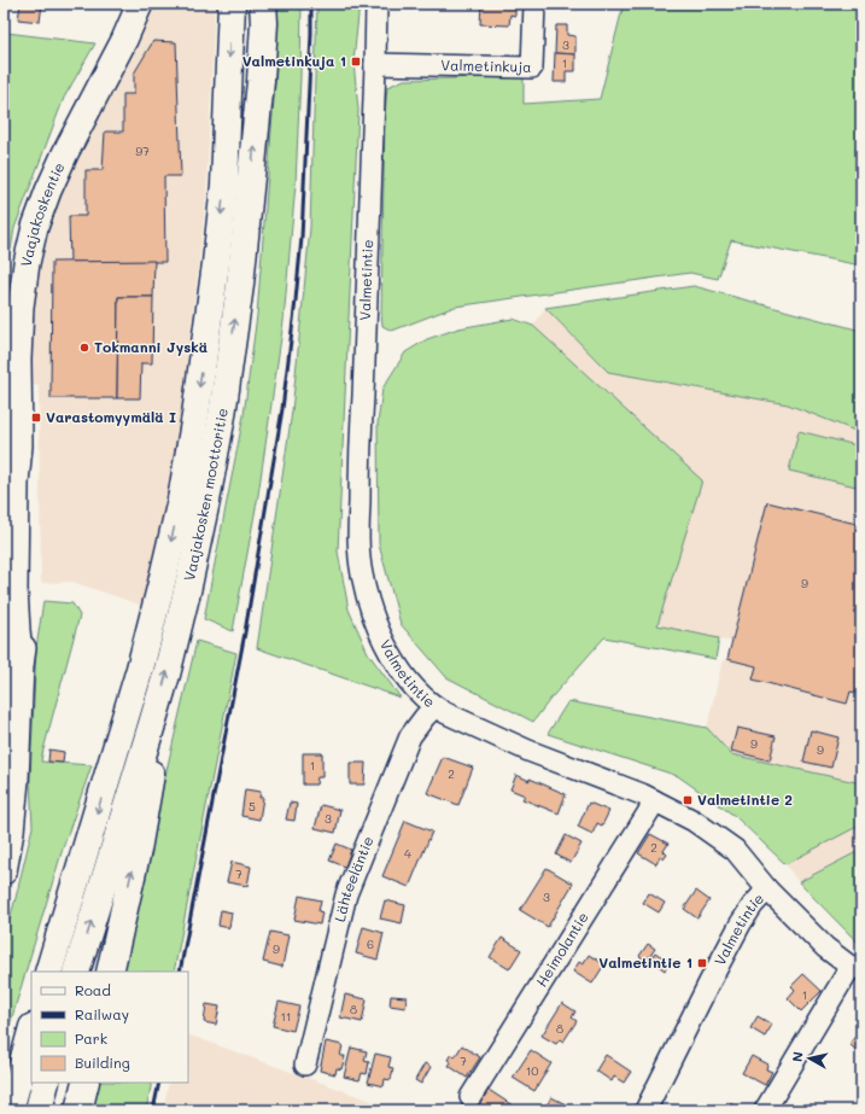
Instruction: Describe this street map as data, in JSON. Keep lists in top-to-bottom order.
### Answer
{
  "streets": {
    "highway": ["Vaajakosken moottoritie"],
    "main road": ["Vaajakoskentie"],
    "street": [
      "Valmetinkuja",
      "Valmetintie",
      "Lähteeläntie",
      "Heimolantie"
    ]
  },
  "crossings": [
    ["Valmetinkuja", "Valmetintie"],
    ["Valmetintie", "Lähteeläntie"],
    ["Valmetintie", "Heimolantie"]
  ],
  "places": {
    "transit": [
      "Valmetinkuja 1",
      "Varastomyymälä I",
      "Valmetintie 2",
      "Valmetintie 1"
    ],
    "other": ["Tokmanni Jyskä"]
  },
  "house_numbers": [
    "3",
    "1",
    "97",
    "9",
    "9",
    "9",
    "1",
    "2",
    "5",
    "3",
    "2",
    "4",
    "7",
    "3",
    "6",
    "9",
    "1",
    "8",
    "11",
    "8",
    "7",
    "10"
  ],
  "legend": [
    "Road",
    "Railway",
    "Park",
    "Building"
  ],
  "north": "left"
}
